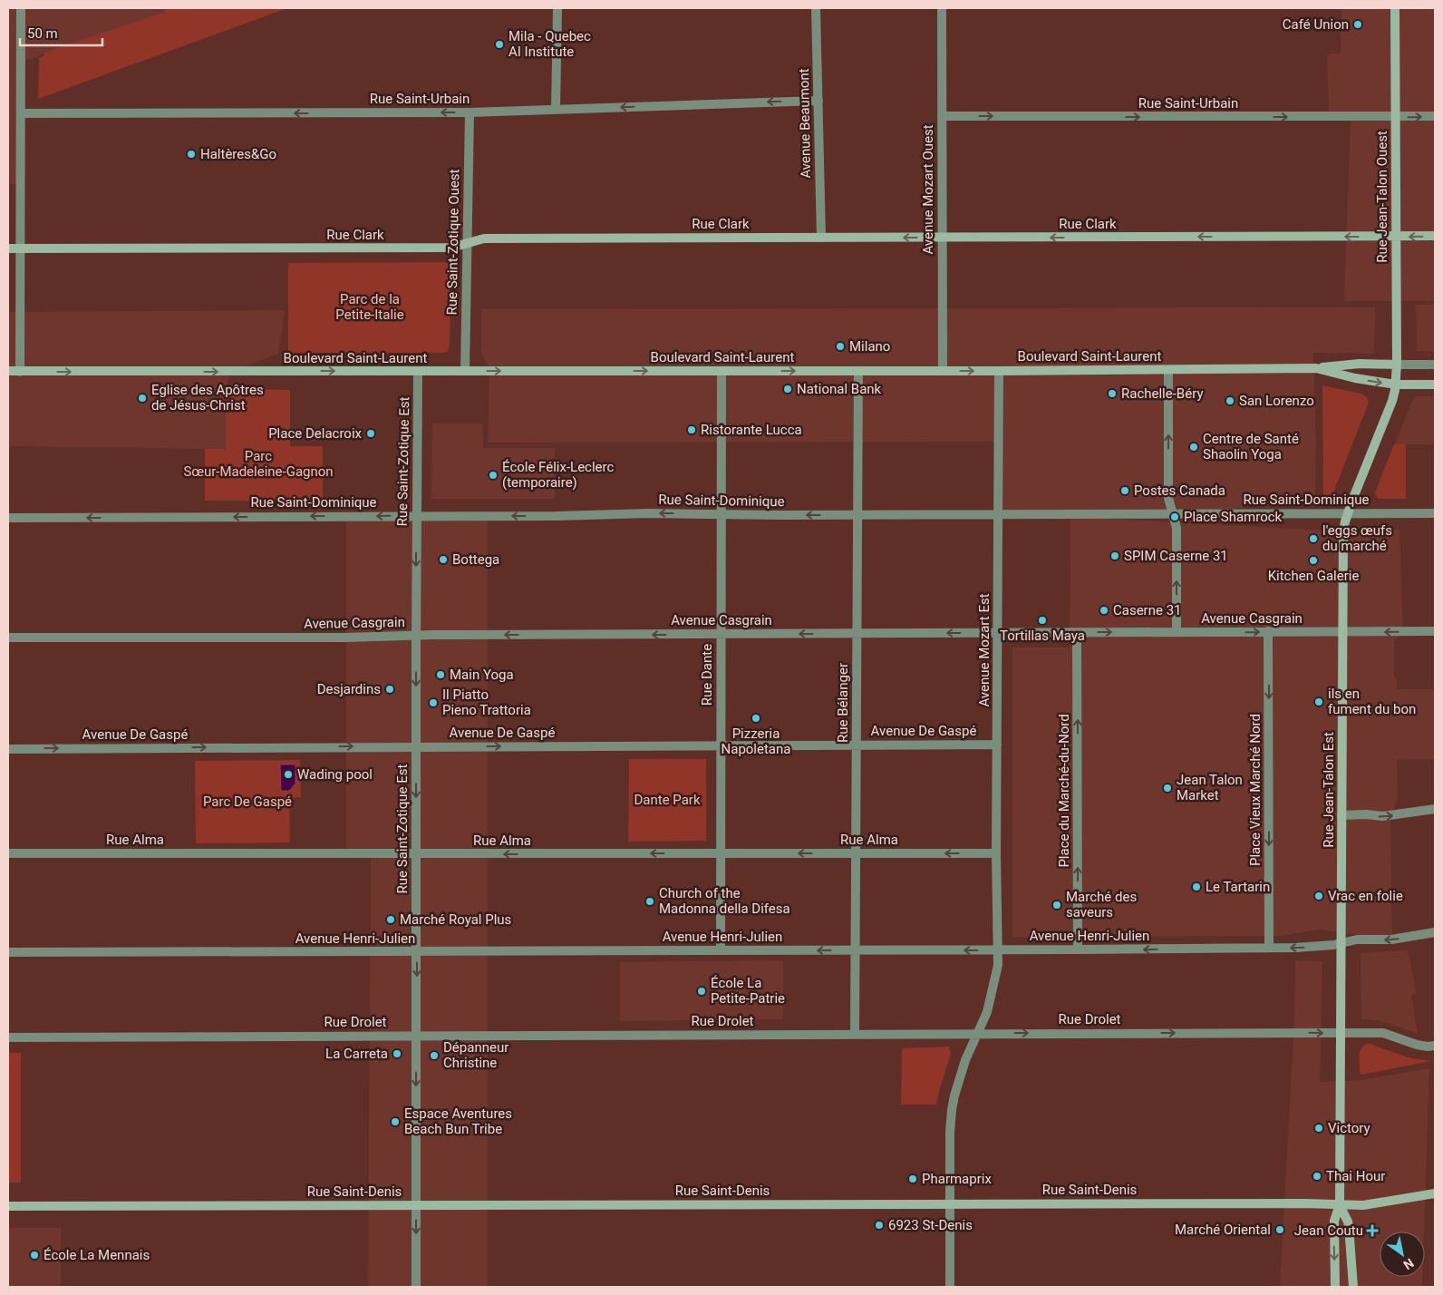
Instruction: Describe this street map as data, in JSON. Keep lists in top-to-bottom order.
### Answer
{
  "streets": {
    "main road": [
      "Rue Jean-Talon Ouest",
      "Rue Clark",
      "Boulevard Saint-Laurent",
      "Rue Jean-Talon Est",
      "Rue Saint-Denis"
    ],
    "street": [
      "Rue Saint-Urbain",
      "Avenue Beaumont",
      "Avenue Mozart Ouest",
      "Rue Saint-Zotique Ouest",
      "Rue Saint-Zotique Est",
      "Rue Saint-Dominique",
      "Avenue Casgrain",
      "Avenue Mozart Est",
      "Rue Dante",
      "Rue Bélanger",
      "Avenue De Gaspé",
      "Place Vieux Marché Nord",
      "Place du Marché-du-Nord",
      "Rue Alma",
      "Avenue Henri-Julien",
      "Rue Drolet"
    ]
  },
  "crossings": [
    ["Rue Saint-Urbain", "Avenue Beaumont"],
    ["Rue Saint-Urbain", "Avenue Mozart Ouest"],
    ["Rue Saint-Urbain", "Rue Jean-Talon Ouest"],
    ["Rue Saint-Urbain", "Rue Saint-Zotique Ouest"],
    ["Avenue Beaumont", "Rue Clark"],
    ["Avenue Mozart Ouest", "Rue Clark"],
    ["Avenue Mozart Ouest", "Boulevard Saint-Laurent"],
    ["Rue Jean-Talon Ouest", "Rue Clark"],
    ["Rue Jean-Talon Ouest", "Boulevard Saint-Laurent"],
    ["Rue Jean-Talon Ouest", "Rue Jean-Talon Est"],
    ["Rue Clark", "Rue Saint-Zotique Ouest"],
    ["Rue Saint-Zotique Ouest", "Boulevard Saint-Laurent"],
    ["Boulevard Saint-Laurent", "Rue Saint-Zotique Est"],
    ["Boulevard Saint-Laurent", "Avenue Mozart Est"],
    ["Boulevard Saint-Laurent", "Rue Dante"],
    ["Boulevard Saint-Laurent", "Rue Bélanger"],
    ["Boulevard Saint-Laurent", "Rue Jean-Talon Est"],
    ["Rue Saint-Zotique Est", "Rue Saint-Dominique"],
    ["Rue Saint-Zotique Est", "Avenue Casgrain"],
    ["Rue Saint-Zotique Est", "Avenue De Gaspé"],
    ["Rue Saint-Zotique Est", "Rue Alma"],
    ["Rue Saint-Zotique Est", "Avenue Henri-Julien"],
    ["Rue Saint-Zotique Est", "Rue Drolet"],
    ["Rue Saint-Zotique Est", "Rue Saint-Denis"],
    ["Rue Saint-Dominique", "Avenue Mozart Est"],
    ["Rue Saint-Dominique", "Rue Dante"],
    ["Rue Saint-Dominique", "Rue Bélanger"],
    ["Rue Saint-Dominique", "Rue Jean-Talon Est"],
    ["Avenue Casgrain", "Avenue Mozart Est"],
    ["Avenue Casgrain", "Rue Dante"],
    ["Avenue Casgrain", "Rue Bélanger"],
    ["Avenue Casgrain", "Place Vieux Marché Nord"],
    ["Avenue Casgrain", "Rue Jean-Talon Est"],
    ["Avenue Casgrain", "Place du Marché-du-Nord"],
    ["Avenue Mozart Est", "Avenue De Gaspé"],
    ["Avenue Mozart Est", "Rue Alma"],
    ["Avenue Mozart Est", "Avenue Henri-Julien"],
    ["Avenue Mozart Est", "Rue Drolet"],
    ["Rue Dante", "Avenue De Gaspé"],
    ["Rue Dante", "Rue Alma"],
    ["Rue Dante", "Avenue Henri-Julien"],
    ["Rue Bélanger", "Avenue De Gaspé"],
    ["Rue Bélanger", "Rue Alma"],
    ["Rue Bélanger", "Avenue Henri-Julien"],
    ["Rue Bélanger", "Rue Drolet"],
    ["Place Vieux Marché Nord", "Avenue Henri-Julien"],
    ["Rue Jean-Talon Est", "Avenue Henri-Julien"],
    ["Rue Jean-Talon Est", "Rue Drolet"],
    ["Rue Jean-Talon Est", "Rue Saint-Denis"],
    ["Place du Marché-du-Nord", "Avenue Henri-Julien"]
  ],
  "one_way": [
    "Rue Clark",
    "Boulevard Saint-Laurent",
    "Rue Saint-Zotique Est",
    "Rue Saint-Dominique",
    "Avenue De Gaspé",
    "Place Vieux Marché Nord",
    "Place du Marché-du-Nord",
    "Rue Alma",
    "Avenue Henri-Julien"
  ],
  "parks": [
    "Parc de la Petite-Italie",
    "Parc Sœur-Madeleine-Gagnon",
    "Dante Park",
    "Parc De Gaspé"
  ],
  "places": {
    "other": [
      "Café Union",
      "Mila - Quebec AI Institute",
      "Haltères&Go",
      "Milano",
      "National Bank",
      "Rachelle-Béry",
      "Eglise des Apôtres de Jésus-Christ",
      "San Lorenzo",
      "Ristorante Lucca",
      "Place Delacroix",
      "Centre de Santé Shaolin Yoga",
      "École Félix-Leclerc (temporaire)",
      "Postes Canada",
      "Place Shamrock",
      "l'eggs œufs du marché",
      "SPIM Caserne 31",
      "Bottega",
      "Kitchen Galerie",
      "Caserne 31",
      "Tortillas Maya",
      "Main Yoga",
      "Desjardins",
      "ils en fument du bon",
      "Il Piatto Pieno Trattoria",
      "Pizzeria Napoletana",
      "Wading pool",
      "Jean Talon Market",
      "Le Tartarin",
      "Vrac en folie",
      "Church of the Madonna della Difesa",
      "Marché des saveurs",
      "Marché Royal Plus",
      "École La Petite-Patrie",
      "La Carreta",
      "Dépanneur Christine",
      "Espace Aventures Beach Bun Tribe",
      "Victory",
      "Thai Hour",
      "Pharmaprix",
      "6923 St-Denis",
      "Marché Oriental",
      "École La Mennais"
    ],
    "health": ["Jean Coutu"]
  },
  "scale_bar": "50 m",
  "north": "bottom right"
}
